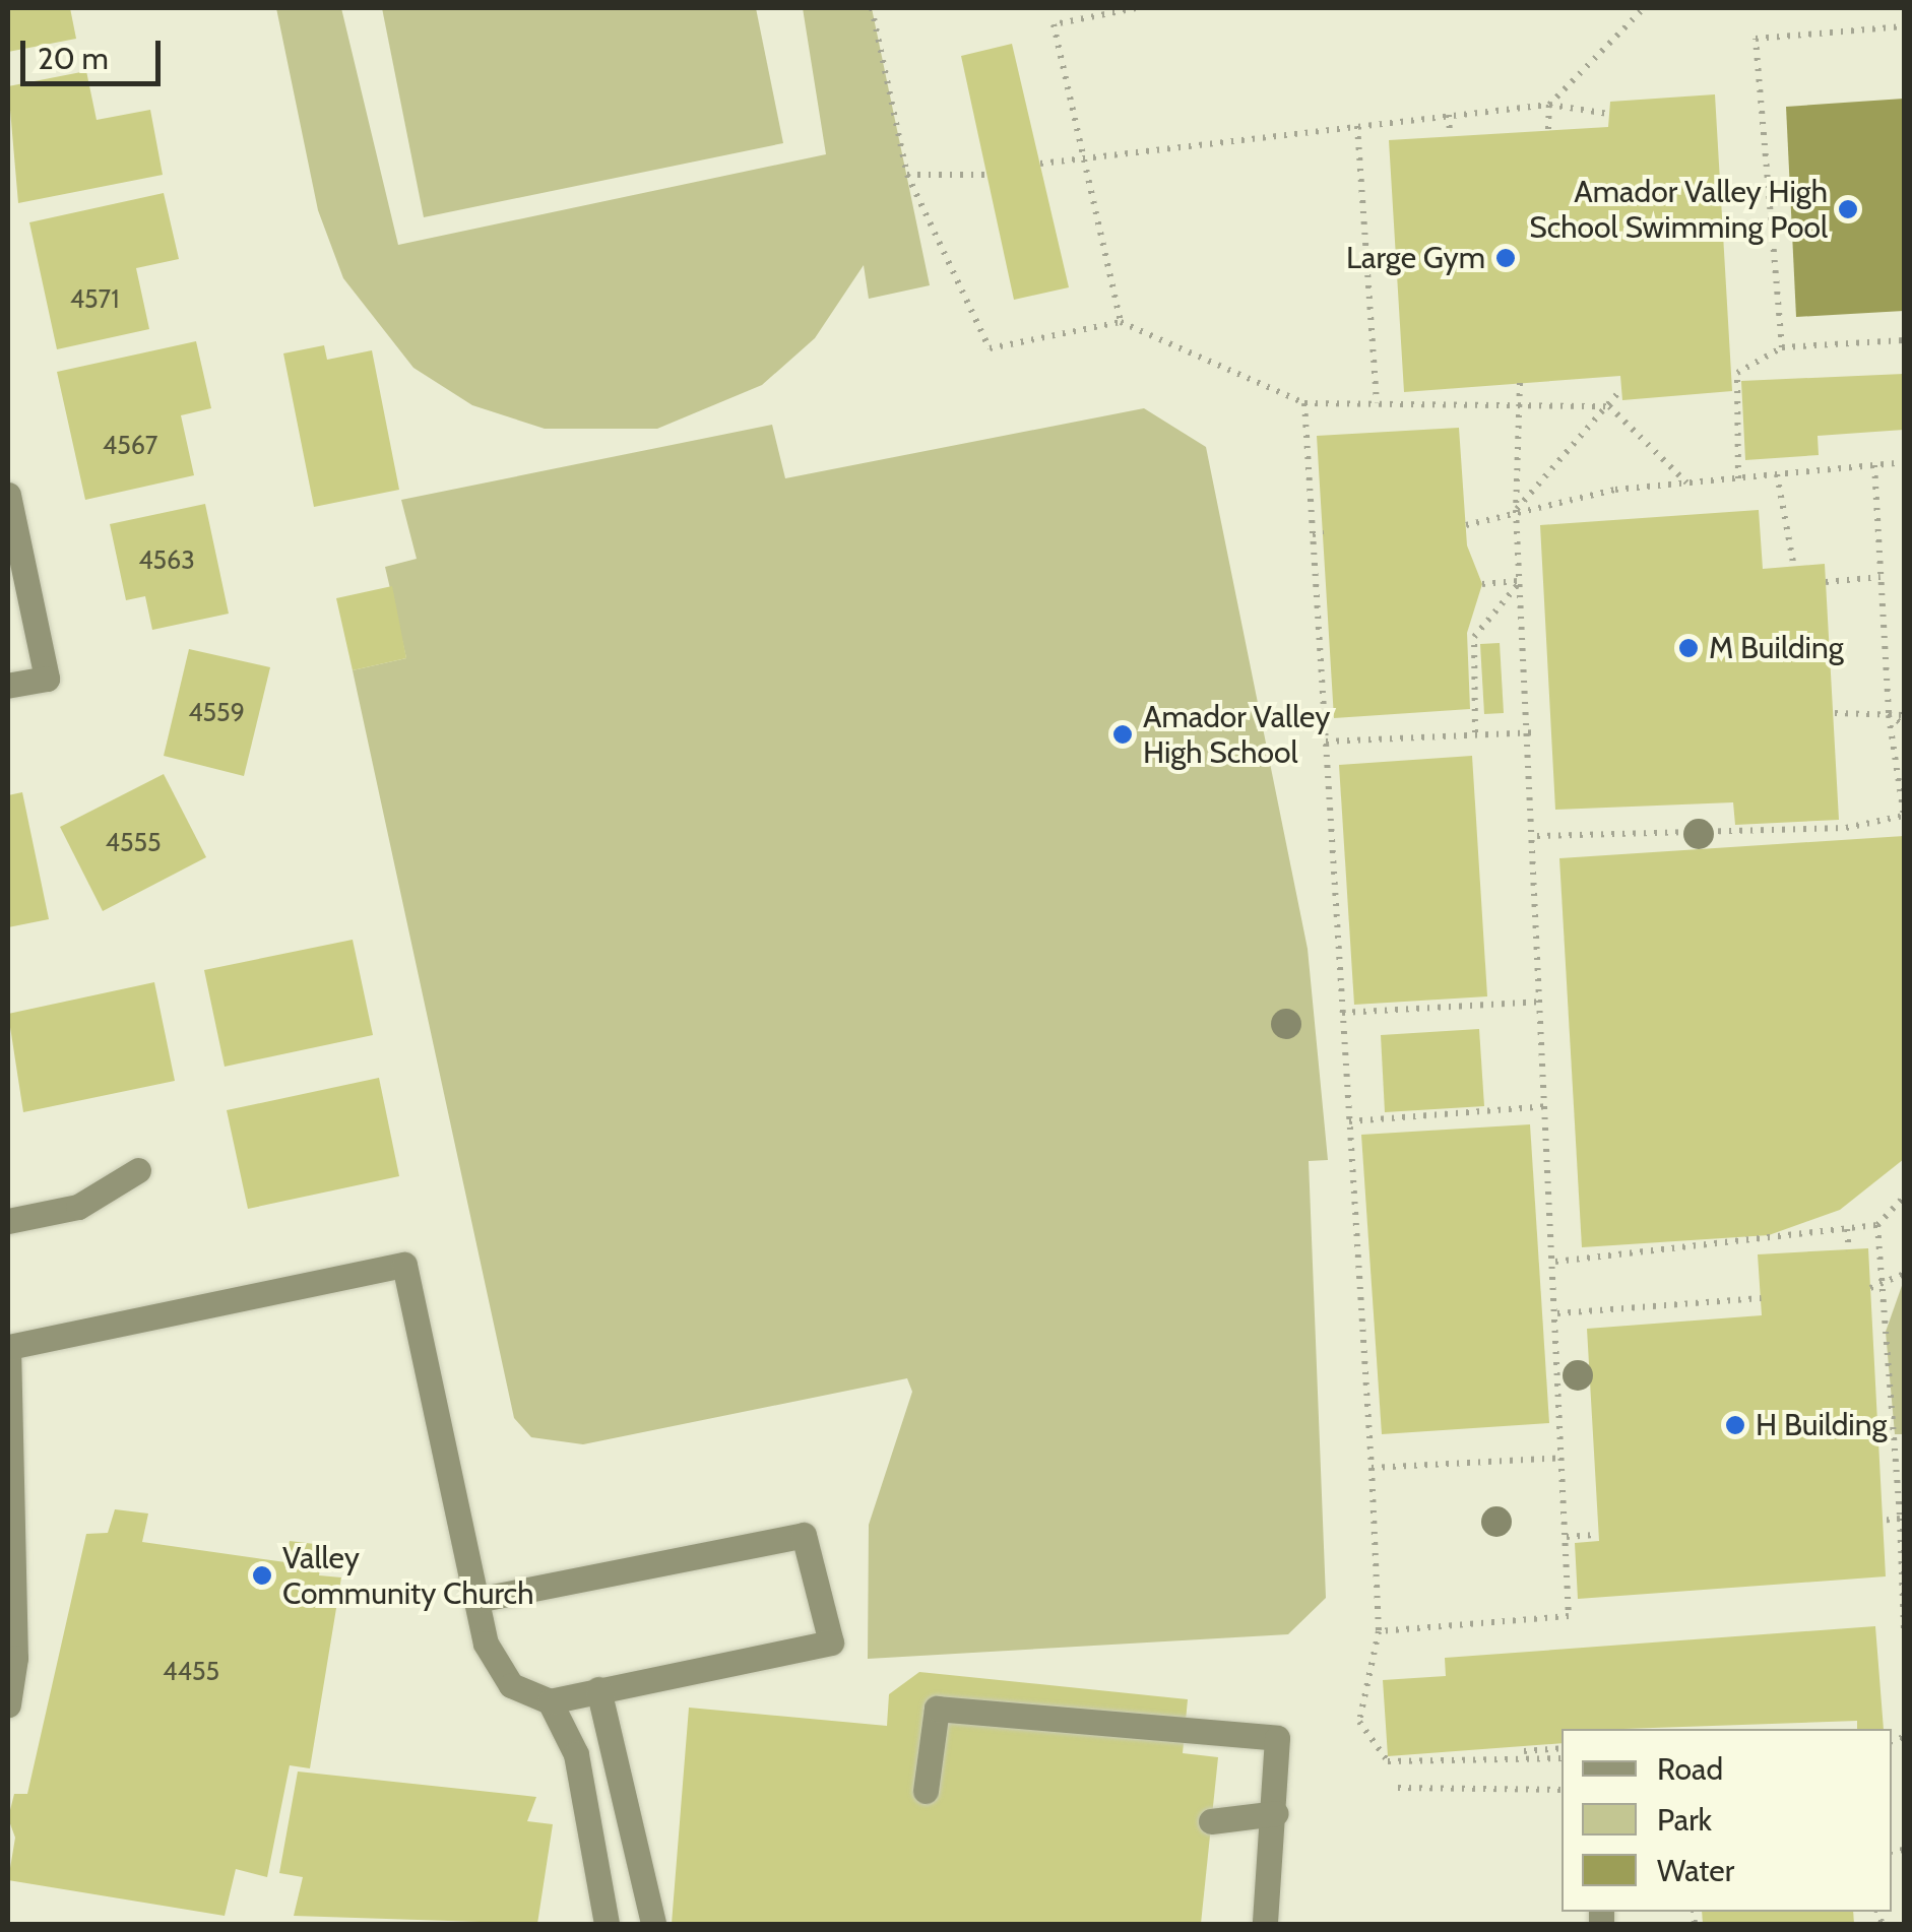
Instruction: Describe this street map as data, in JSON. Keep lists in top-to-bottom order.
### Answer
{
  "places": [
    "Amador Valley High School Swimming Pool",
    "Large Gym",
    "M Building",
    "Amador Valley High School",
    "H Building",
    "Valley Community Church"
  ],
  "house_numbers": [
    "4571",
    "4567",
    "4563",
    "4559",
    "4555",
    "4455"
  ],
  "legend": ["Road", "Park", "Water"],
  "scale_bar": "20 m"
}
